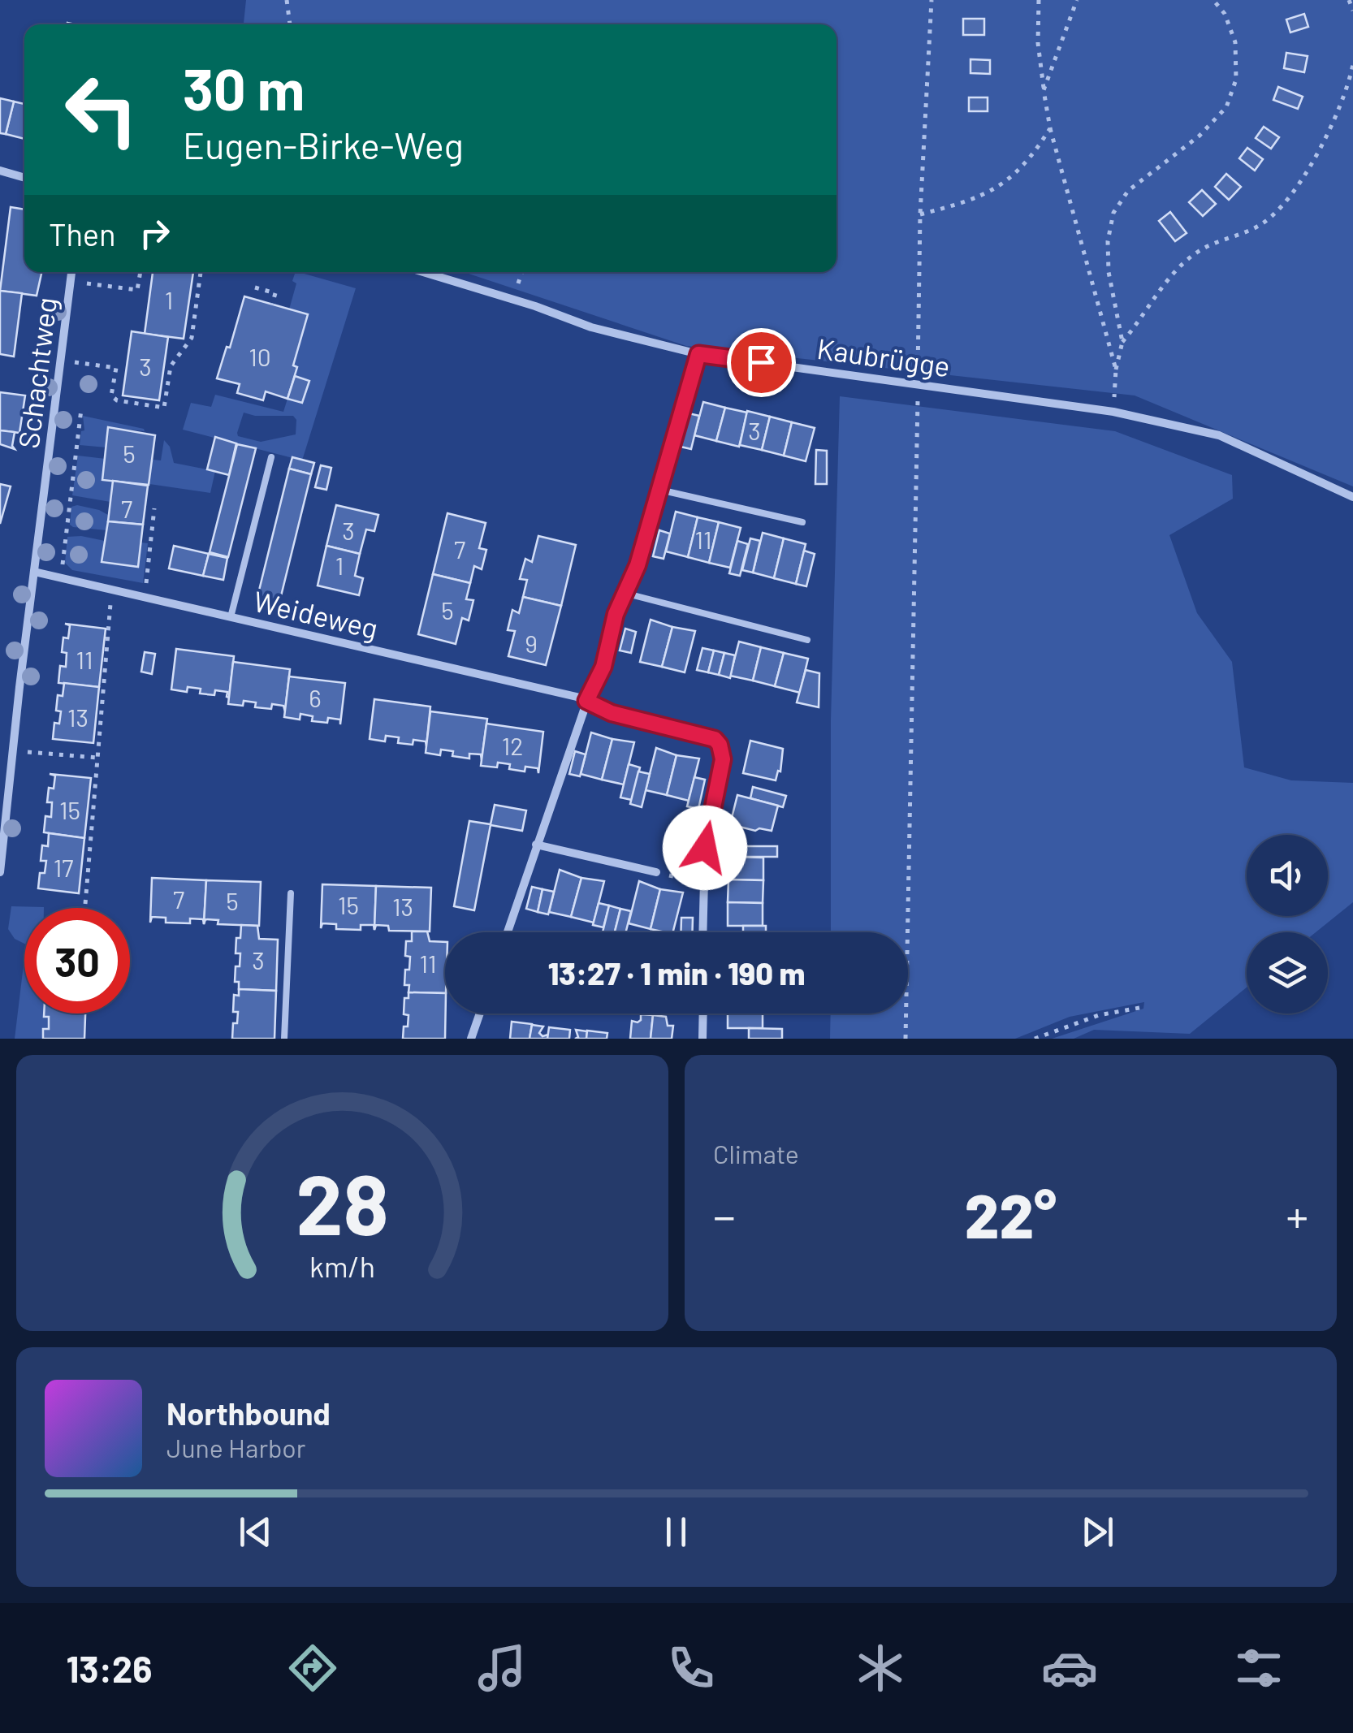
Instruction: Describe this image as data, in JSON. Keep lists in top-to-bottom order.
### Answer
{
  "streets": {
    "street": ["Kaubrügge", "Schachtweg", "Weideweg"]
  },
  "crossings": [
    ["Schachtweg", "Weideweg"]
  ],
  "house_numbers": [
    "1",
    "10",
    "3",
    "3",
    "5",
    "7",
    "3",
    "11",
    "7",
    "1",
    "5",
    "9",
    "11",
    "6",
    "13",
    "12",
    "15",
    "17",
    "7",
    "5",
    "15",
    "13",
    "3",
    "11"
  ],
  "page": {
    "turn": ["30 m", "Eugen-Birke-Weg"],
    "then": "Then",
    "limit": "30",
    "trip": "13:27 · 1 min · 190 m",
    "tile": "Climate",
    "heat": ["−", "22°", "+"],
    "song": ["Northbound", "June Harbor"],
    "tabs": "13:26",
    "gauge": ["28", "km/h"]
  }
}
